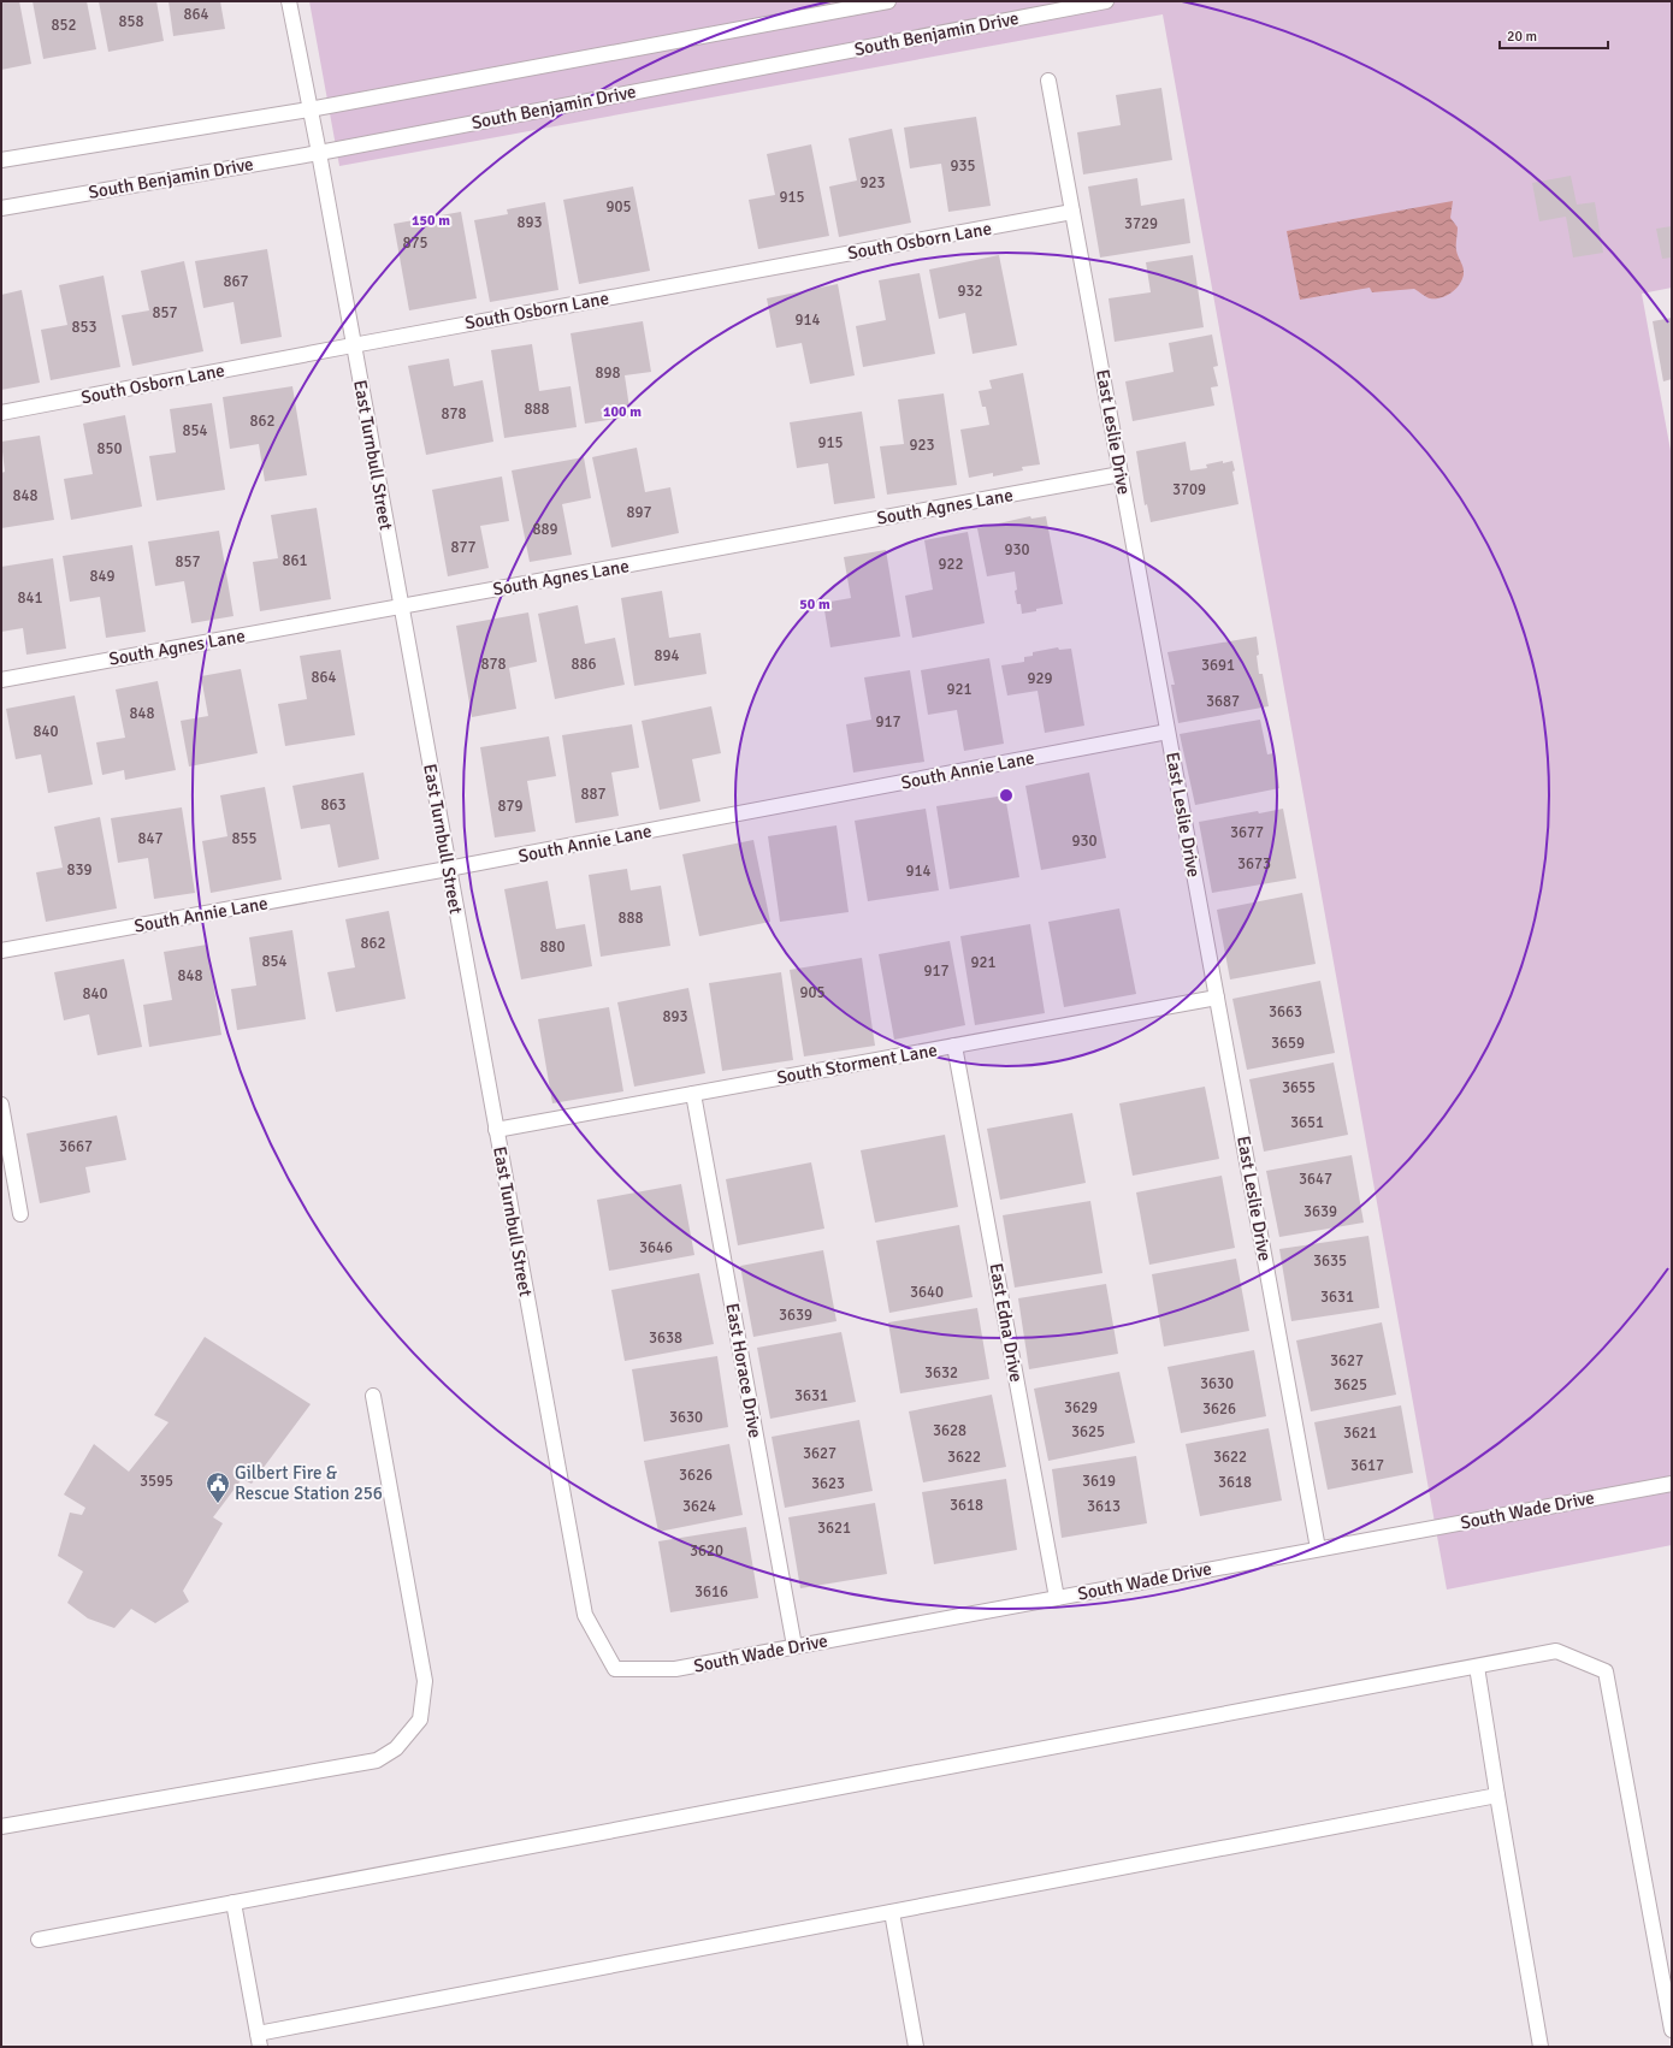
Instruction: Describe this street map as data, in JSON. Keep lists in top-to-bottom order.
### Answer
{
  "streets": {
    "street": [
      "South Benjamin Drive",
      "South Osborn Lane",
      "East Leslie Drive",
      "East Turnbull Street",
      "South Agnes Lane",
      "South Annie Lane",
      "South Storment Lane",
      "East Edna Drive",
      "East Horace Drive",
      "South Wade Drive"
    ]
  },
  "crossings": [
    ["South Benjamin Drive", "East Turnbull Street"],
    ["South Osborn Lane", "East Leslie Drive"],
    ["South Osborn Lane", "East Turnbull Street"],
    ["East Leslie Drive", "South Agnes Lane"],
    ["East Leslie Drive", "South Annie Lane"],
    ["East Leslie Drive", "South Storment Lane"],
    ["East Leslie Drive", "South Wade Drive"],
    ["East Turnbull Street", "South Agnes Lane"],
    ["East Turnbull Street", "South Annie Lane"],
    ["East Turnbull Street", "South Storment Lane"],
    ["East Turnbull Street", "South Wade Drive"],
    ["South Storment Lane", "East Edna Drive"],
    ["South Storment Lane", "East Horace Drive"],
    ["East Edna Drive", "South Wade Drive"],
    ["East Horace Drive", "South Wade Drive"]
  ],
  "places": {
    "public building": ["Gilbert Fire & Rescue Station 256"]
  },
  "house_numbers": [
    "864",
    "858",
    "852",
    "935",
    "923",
    "915",
    "905",
    "893",
    "3729",
    "875",
    "867",
    "932",
    "857",
    "914",
    "853",
    "898",
    "888",
    "878",
    "862",
    "854",
    "915",
    "923",
    "850",
    "3709",
    "848",
    "897",
    "889",
    "877",
    "930",
    "861",
    "857",
    "922",
    "849",
    "841",
    "894",
    "878",
    "886",
    "3691",
    "864",
    "929",
    "921",
    "3687",
    "848",
    "917",
    "840",
    "887",
    "863",
    "879",
    "3677",
    "847",
    "855",
    "930",
    "3673",
    "839",
    "914",
    "888",
    "862",
    "880",
    "854",
    "921",
    "917",
    "848",
    "905",
    "840",
    "3663",
    "893",
    "3659",
    "3655",
    "3651",
    "3667",
    "3647",
    "3639",
    "3646",
    "3635",
    "3640",
    "3631",
    "3639",
    "3638",
    "3627",
    "3632",
    "3630",
    "3625",
    "3631",
    "3629",
    "3626",
    "3630",
    "3628",
    "3625",
    "3621",
    "3627",
    "3622",
    "3622",
    "3617",
    "3626",
    "3595",
    "3619",
    "3618",
    "3623",
    "3618",
    "3624",
    "3613",
    "3621",
    "3620",
    "3616"
  ],
  "scale_bar": "20 m",
  "rings": ["150 m", "100 m", "50 m"]
}
